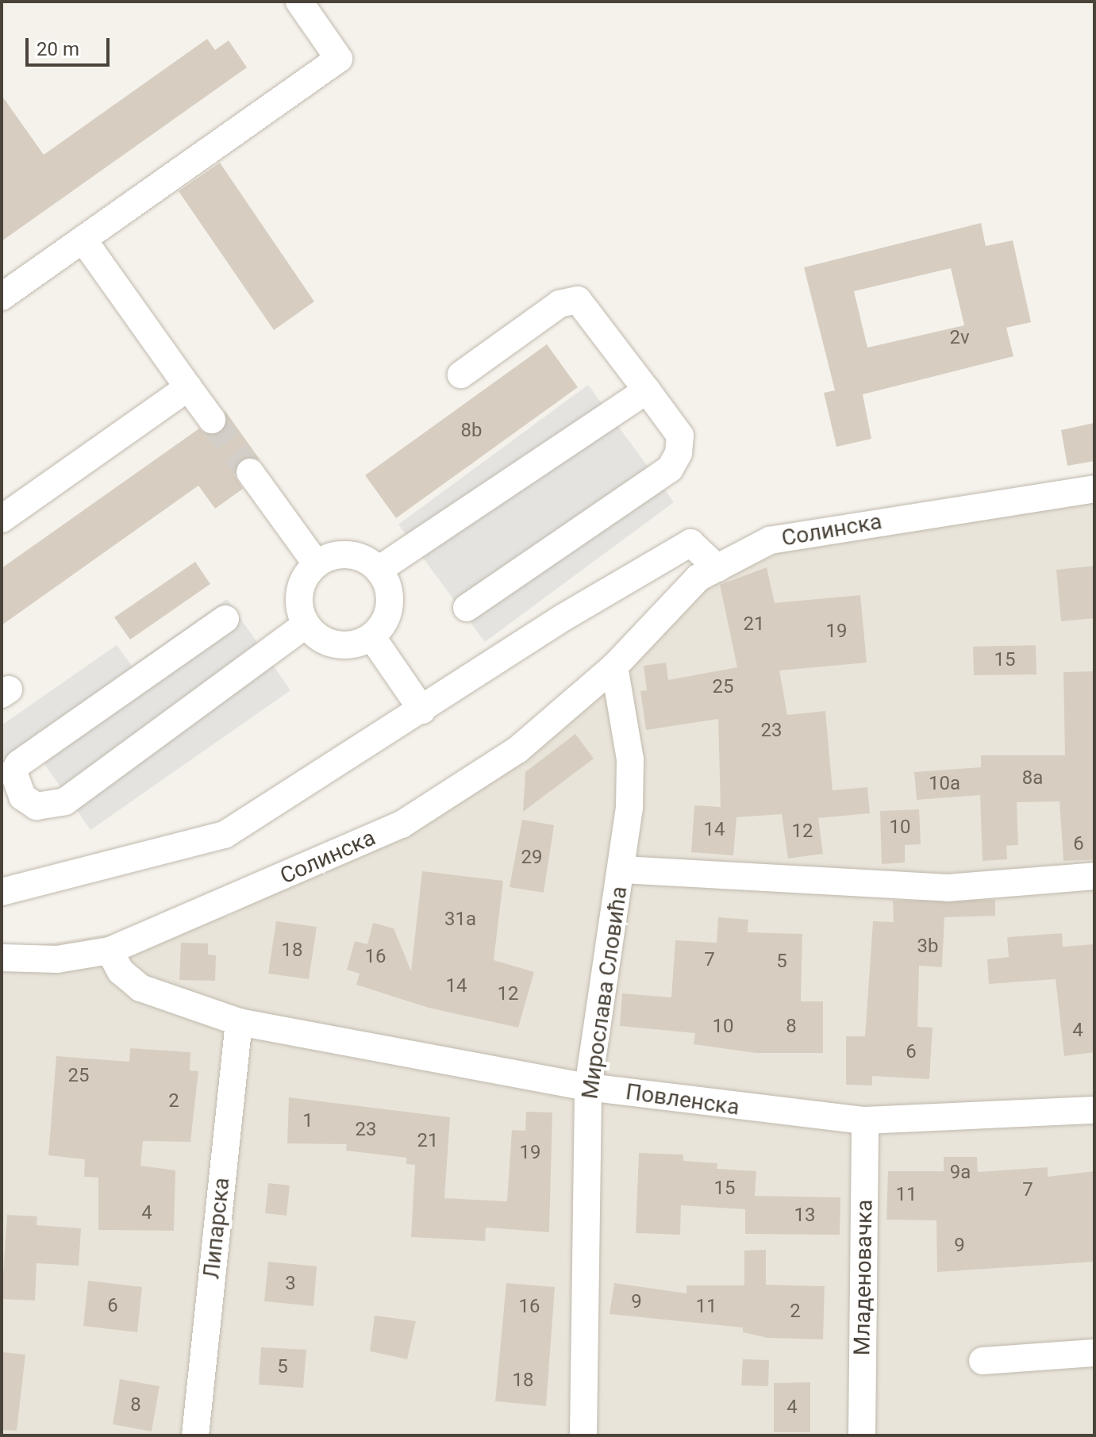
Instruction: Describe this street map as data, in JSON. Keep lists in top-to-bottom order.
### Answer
{
  "streets": {
    "street": [
      "Солинска",
      "Мирослава Словића",
      "Повленска",
      "Липарска",
      "Младеновачка"
    ]
  },
  "crossings": [
    ["Солинска", "Повленска"],
    ["Мирослава Словића", "Повленска"],
    ["Повленска", "Липарска"],
    ["Повленска", "Младеновачка"]
  ],
  "house_numbers": [
    "2v",
    "8b",
    "21",
    "19",
    "15",
    "25",
    "23",
    "8a",
    "10a",
    "10",
    "14",
    "12",
    "6",
    "29",
    "31a",
    "3b",
    "18",
    "16",
    "7",
    "5",
    "14",
    "12",
    "10",
    "8",
    "4",
    "6",
    "25",
    "2",
    "1",
    "23",
    "21",
    "19",
    "9a",
    "15",
    "7",
    "11",
    "4",
    "13",
    "9",
    "3",
    "9",
    "6",
    "16",
    "11",
    "2",
    "5",
    "18",
    "8",
    "4"
  ],
  "scale_bar": "20 m"
}
